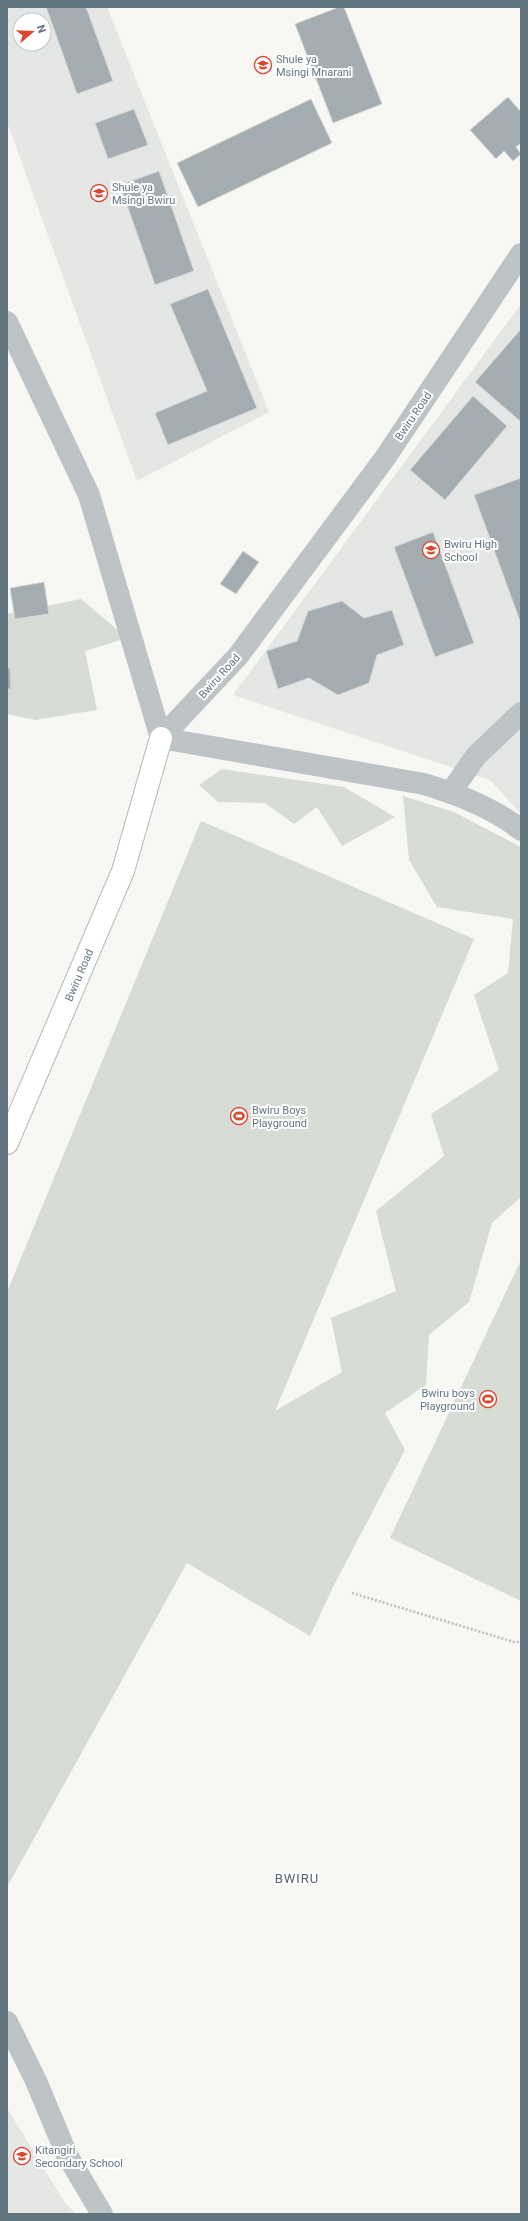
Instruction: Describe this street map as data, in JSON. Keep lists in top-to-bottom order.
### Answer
{
  "streets": {
    "main road": ["Bwiru Road"]
  },
  "districts": ["BWIRU"],
  "places": {
    "school or university": [
      "Shule ya Msingi Mnarani",
      "Shule ya Msingi Bwiru",
      "Bwiru High School",
      "Kitangiri Secondary School"
    ],
    "sports": ["Bwiru Boys Playground", "Bwiru boys Playground"]
  },
  "north": "right"
}
